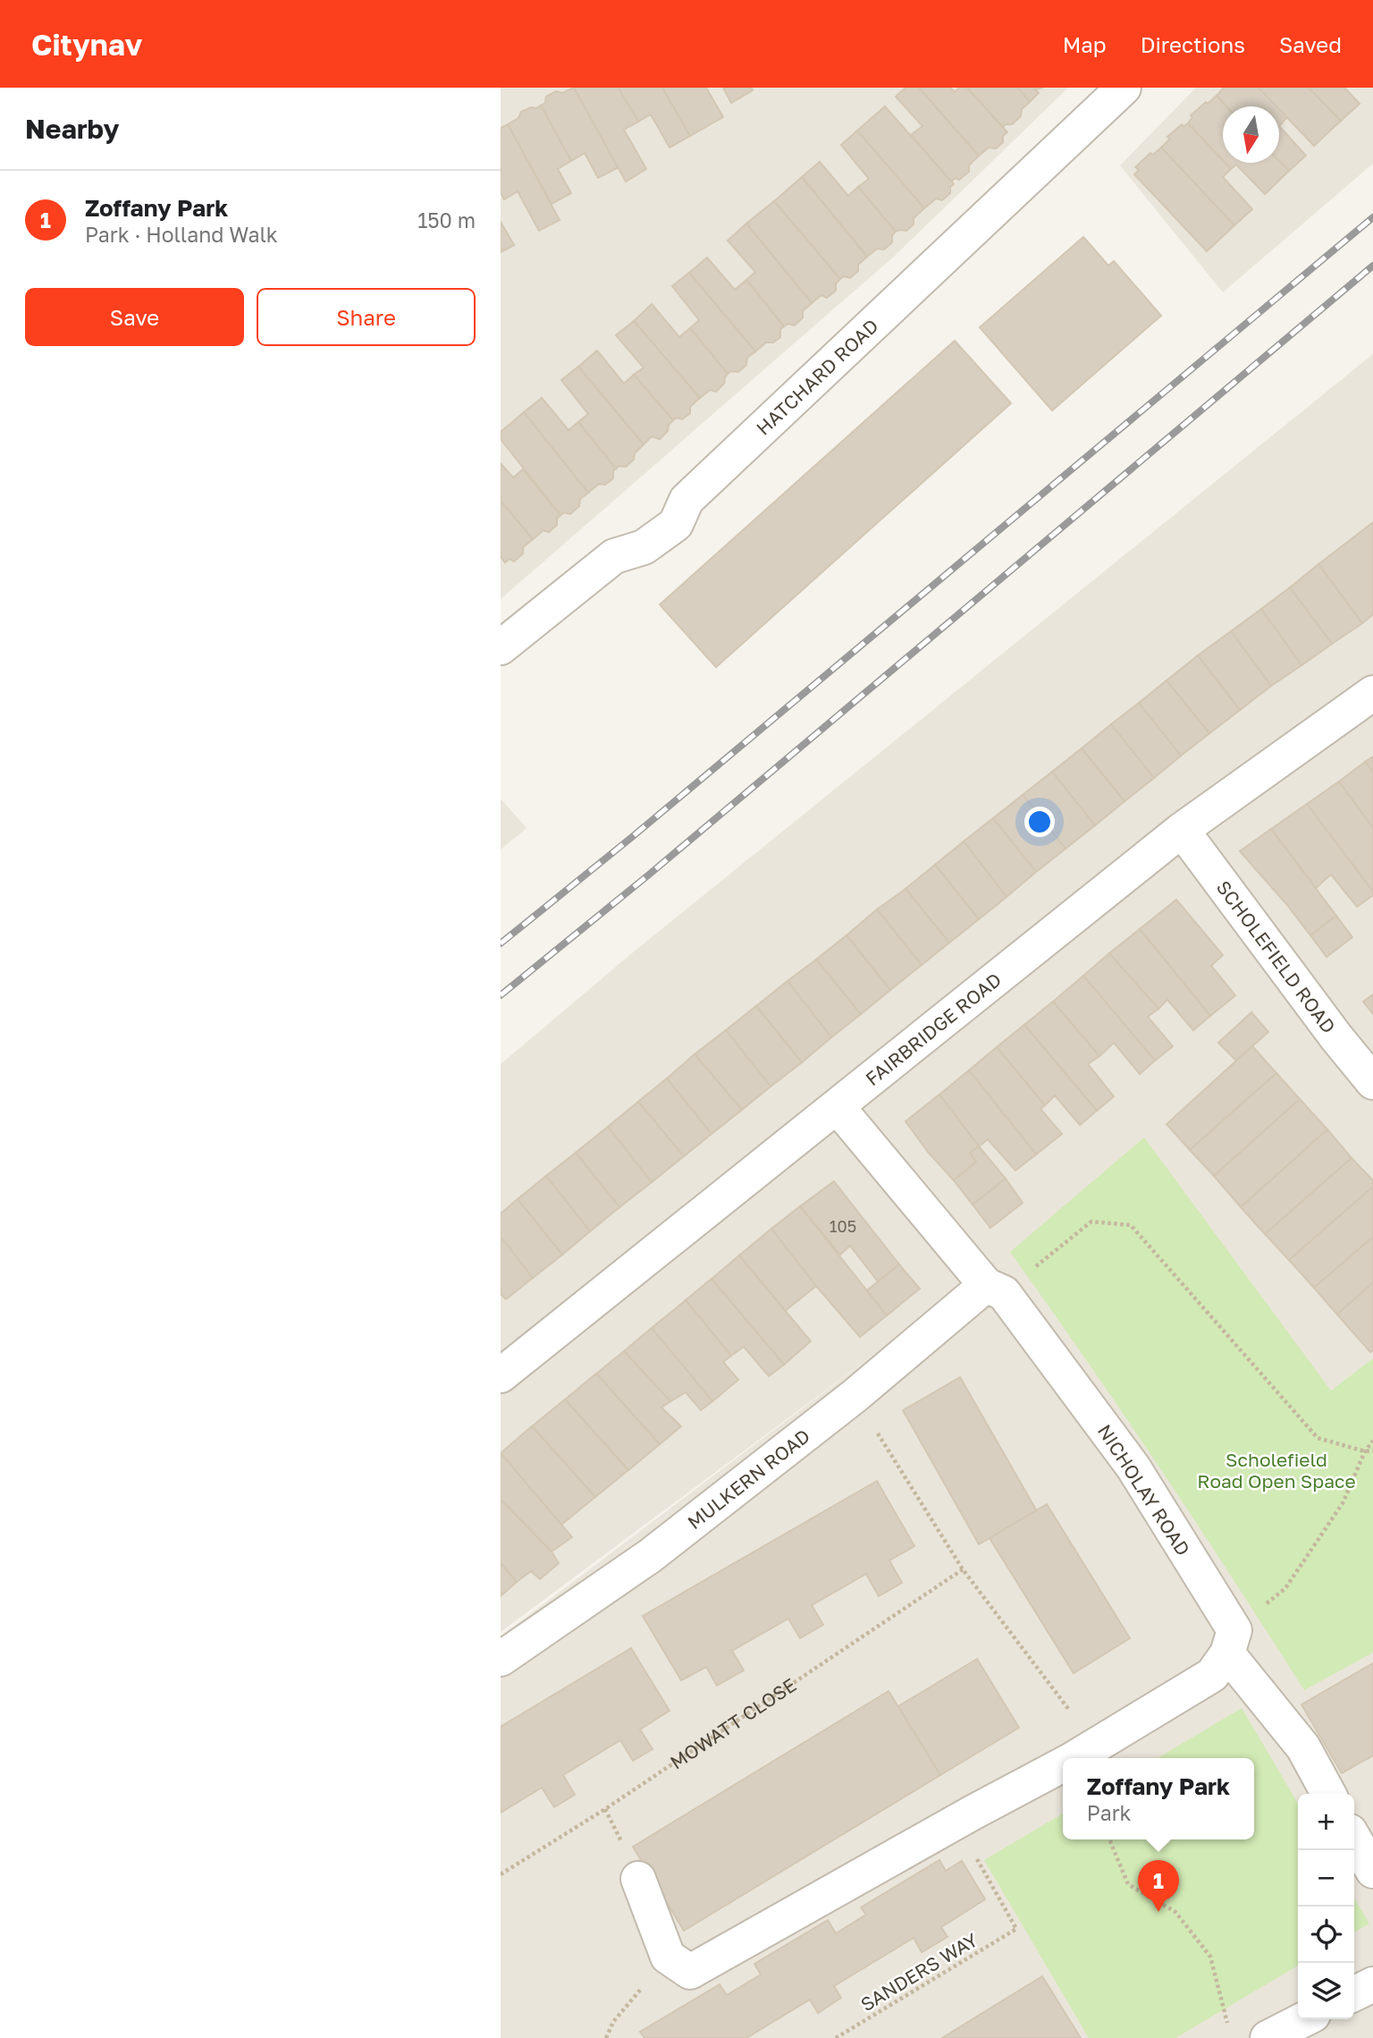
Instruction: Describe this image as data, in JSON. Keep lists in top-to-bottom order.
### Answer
{
  "streets": {
    "street": [
      "HATCHARD ROAD",
      "SCHOLEFIELD ROAD",
      "FAIRBRIDGE ROAD",
      "MULKERN ROAD",
      "NICHOLAY ROAD"
    ],
    "path": ["MOWATT CLOSE", "SANDERS WAY"]
  },
  "crossings": [
    ["SCHOLEFIELD ROAD", "FAIRBRIDGE ROAD"],
    ["FAIRBRIDGE ROAD", "NICHOLAY ROAD"],
    ["MULKERN ROAD", "NICHOLAY ROAD"]
  ],
  "parks": ["Scholefield Road Open Space"],
  "house_numbers": ["105"],
  "north": "bottom",
  "page": {
    "header": "Citynav",
    "nav": ["Map", "Directions", "Saved"],
    "heading": "Nearby",
    "list": [
      {
        "mark": "1",
        "name": "Zoffany Park",
        "note": "Park · Holland Walk",
        "value": "150 m"
      }
    ],
    "buttons": ["Save", "Share"],
    "popup": ["Zoffany Park", "Park"],
    "map_buttons": ["+", "−"],
    "pins": "1"
  }
}
